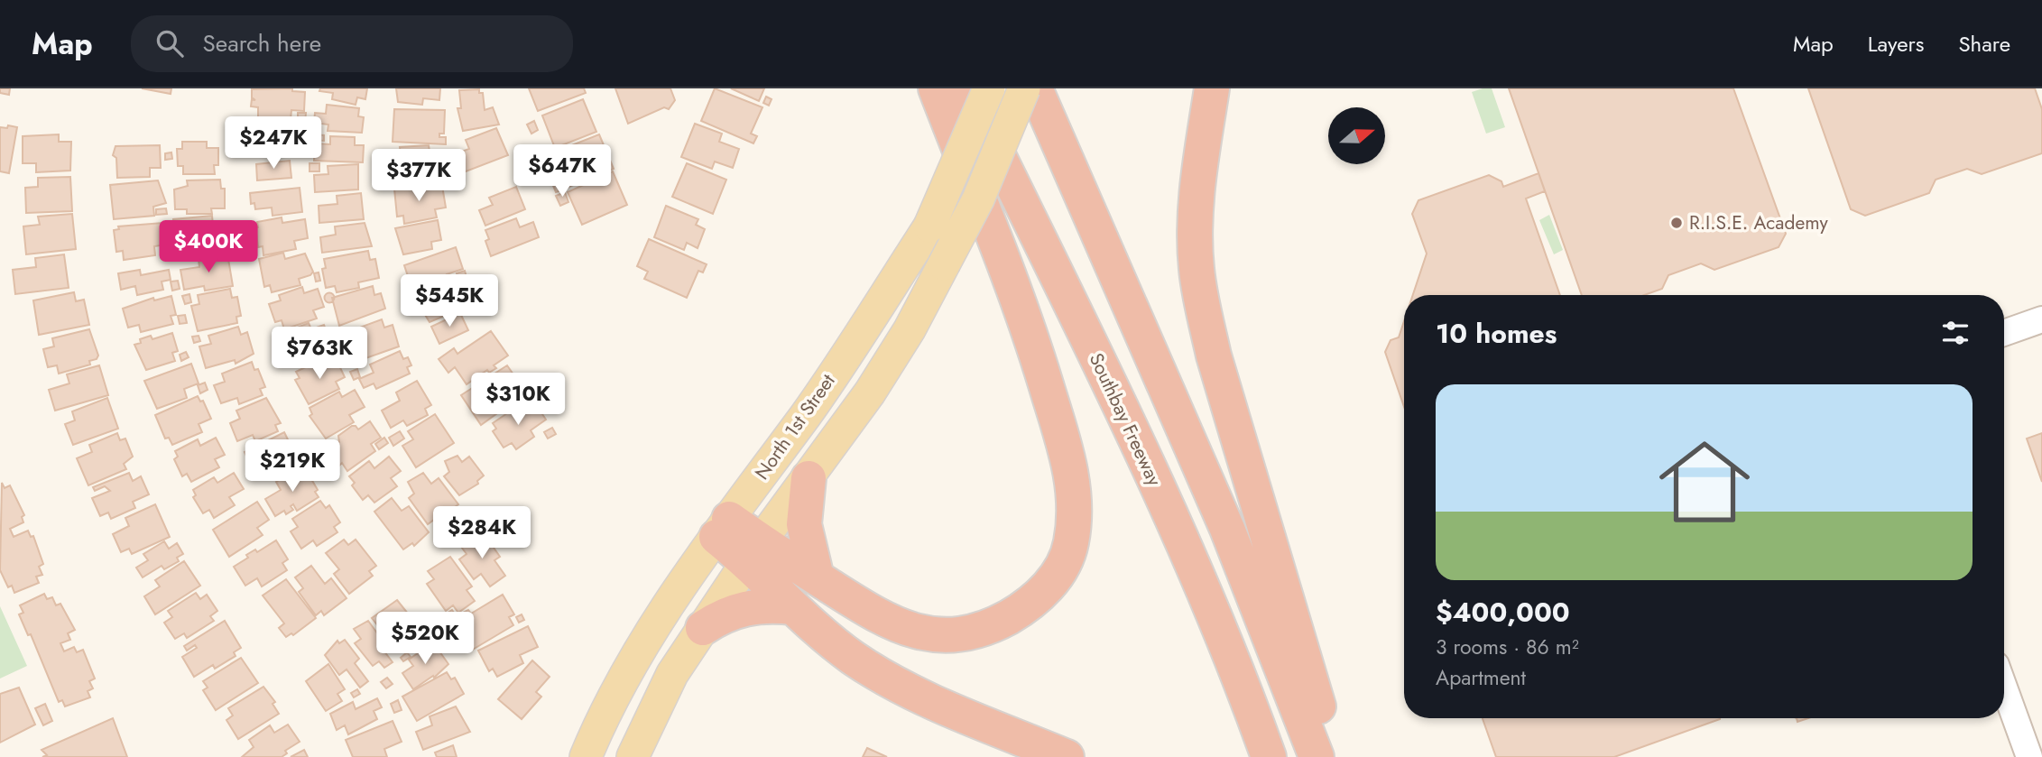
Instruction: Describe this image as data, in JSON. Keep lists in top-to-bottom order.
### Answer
{
  "streets": {
    "highway": ["Southbay Freeway"],
    "main road": ["North 1st Street"]
  },
  "places": ["R.I.S.E. Academy"],
  "north": "right",
  "page": {
    "header": "Map",
    "search": "Search here",
    "nav": ["Map", "Layers", "Share"],
    "price": [
      "$247K",
      "$647K",
      "$377K",
      "$400K",
      "$545K",
      "$763K",
      "$310K",
      "$219K",
      "$284K",
      "$520K"
    ],
    "heading": "10 homes",
    "list": [
      {
        "name": "$400,000",
        "note": "3 rooms · 86 m² · Apartment"
      }
    ]
  }
}
